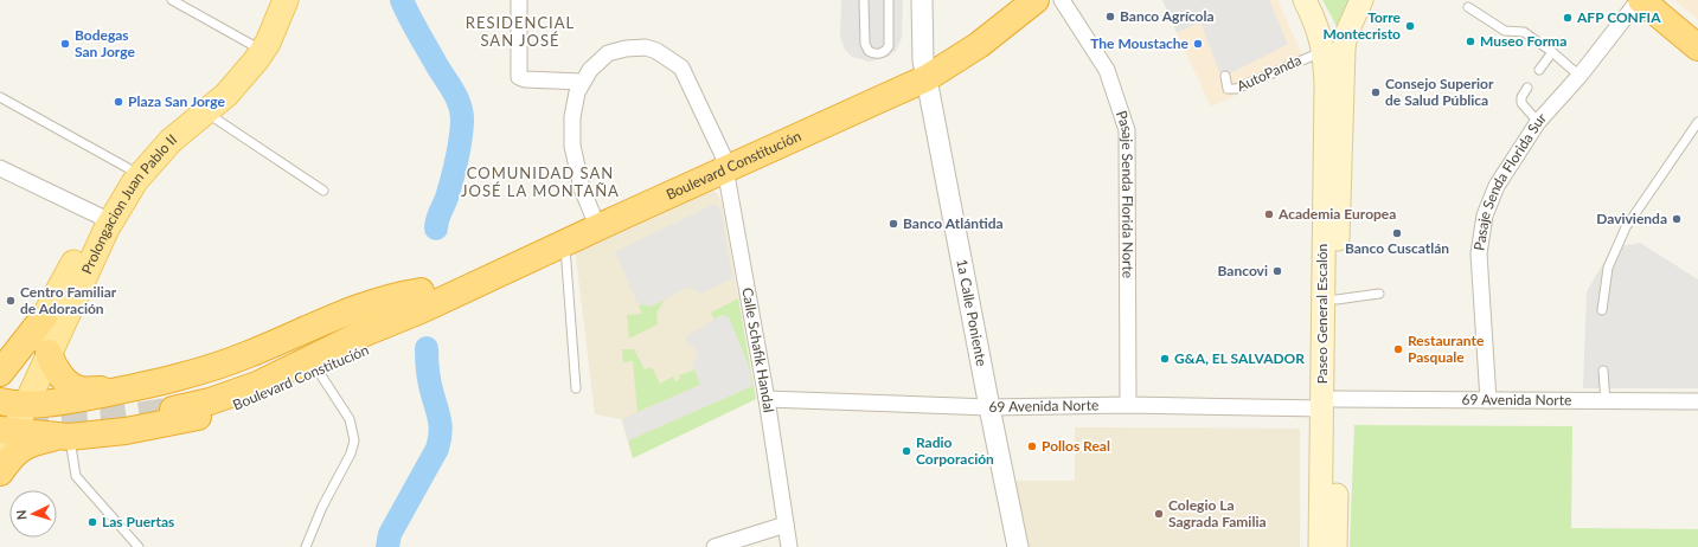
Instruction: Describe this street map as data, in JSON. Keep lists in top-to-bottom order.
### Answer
{
  "streets": {
    "highway": ["Boulevard Constitución"],
    "main road": ["Prolongacion Juan Pablo II", "Paseo General Escalón"],
    "street": [
      "Pasaje Senda Florida Sur",
      "Pasaje Senda Florida Norte",
      "1a Calle Poniente",
      "Calle Schafik Handal",
      "69 Avenida Norte"
    ],
    "lane": ["AutoPanda"]
  },
  "crossings": [
    ["AutoPanda", "Paseo General Escalón"],
    ["Boulevard Constitución", "Prolongacion Juan Pablo II"],
    ["Boulevard Constitución", "1a Calle Poniente"],
    ["Boulevard Constitución", "Calle Schafik Handal"],
    ["Pasaje Senda Florida Sur", "69 Avenida Norte"],
    ["Pasaje Senda Florida Norte", "69 Avenida Norte"],
    ["1a Calle Poniente", "69 Avenida Norte"],
    ["Paseo General Escalón", "69 Avenida Norte"],
    ["Calle Schafik Handal", "69 Avenida Norte"]
  ],
  "districts": ["RESIDENCIAL SAN JOSÉ", "COMUNIDAD SAN JOSÉ LA MONTAÑA"],
  "places": [
    "Banco Agrícola",
    "AFP CONFIA",
    "Torre Montecristo",
    "Museo Forma",
    "Bodegas San Jorge",
    "The Moustache",
    "Consejo Superior de Salud Pública",
    "Plaza San Jorge",
    "Academia Europea",
    "Davivienda",
    "Banco Atlántida",
    "Banco Cuscatlán",
    "Bancovi",
    "Centro Familiar de Adoración",
    "Restaurante Pasquale",
    "G&A, EL SALVADOR",
    "Pollos Real",
    "Radio Corporación",
    "Colegio La Sagrada Familia",
    "Las Puertas"
  ],
  "north": "left"
}
